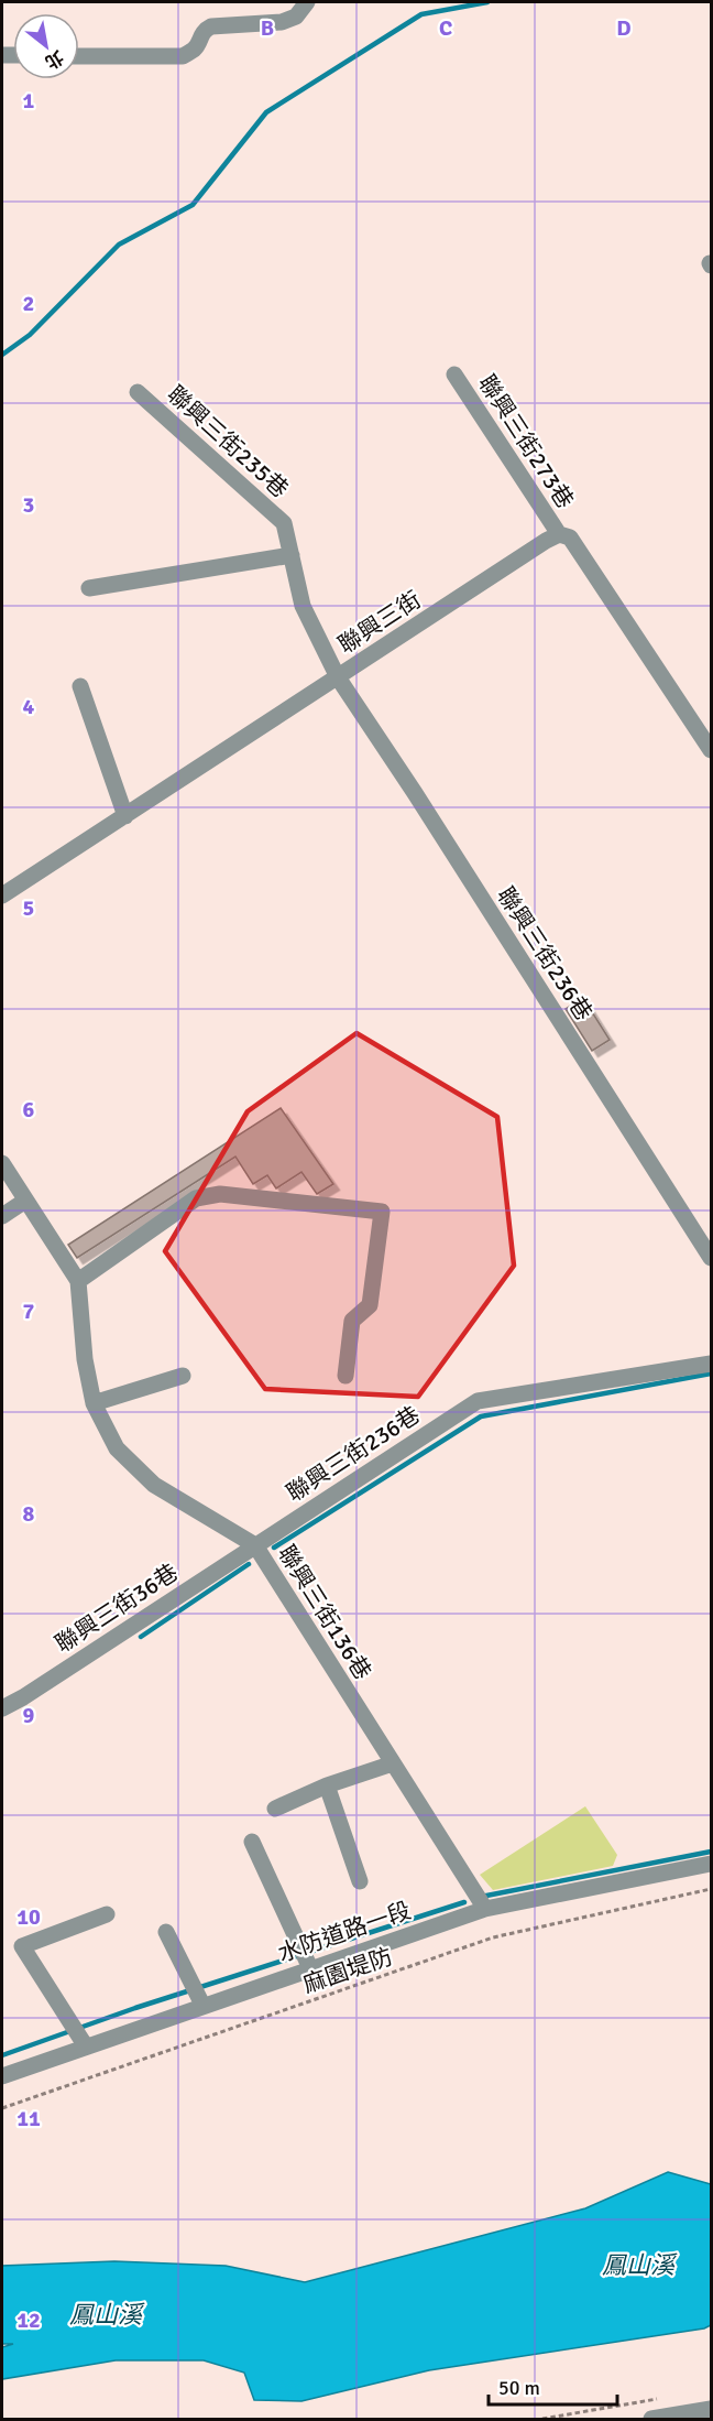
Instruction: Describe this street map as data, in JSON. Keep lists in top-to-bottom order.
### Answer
{
  "streets": {
    "street": [
      "聯興三街235巷",
      "聯興三街273巷",
      "聯興三街",
      "聯興三街236巷",
      "聯興三街36巷",
      "聯興三街136巷",
      "水防道路一段"
    ],
    "path": ["麻園堤防"]
  },
  "crossings": [
    ["聯興三街235巷", "聯興三街"],
    ["聯興三街235巷", "聯興三街236巷"],
    ["聯興三街273巷", "聯興三街"],
    ["聯興三街", "聯興三街236巷"],
    ["聯興三街236巷", "聯興三街36巷"],
    ["聯興三街236巷", "聯興三街136巷"],
    ["聯興三街36巷", "聯興三街136巷"],
    ["聯興三街136巷", "水防道路一段"]
  ],
  "water": ["鳳山溪"],
  "scale_bar": "50 m",
  "north": "bottom right",
  "grid": {
    "columns": ["B", "C", "D"],
    "rows": [
      "1",
      "2",
      "3",
      "4",
      "5",
      "6",
      "7",
      "8",
      "9",
      "10",
      "11",
      "12"
    ]
  }
}
